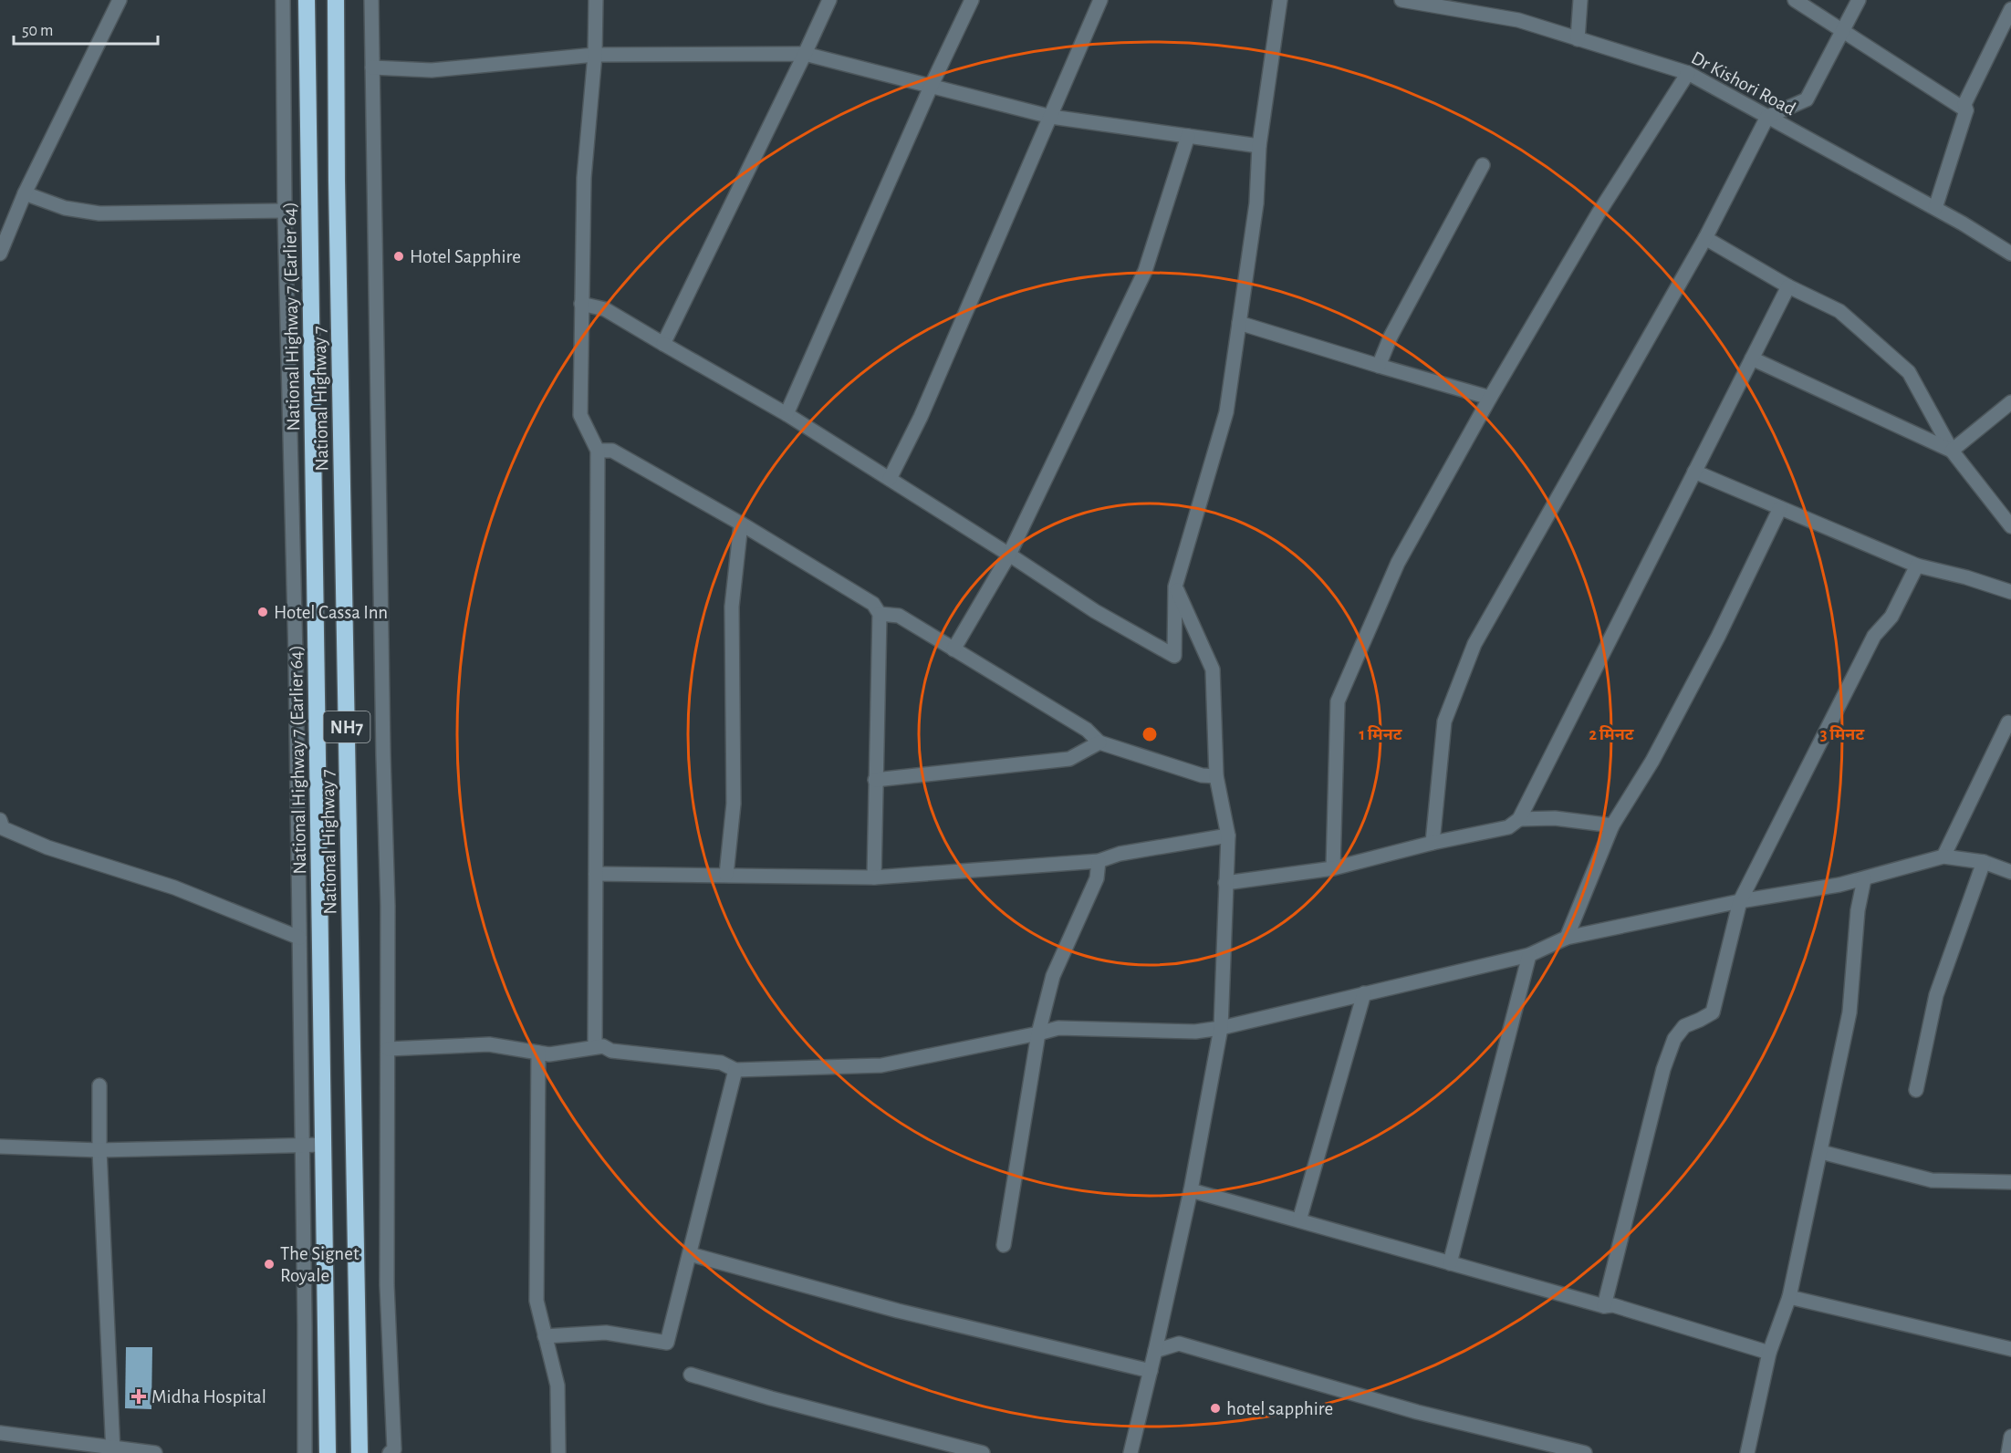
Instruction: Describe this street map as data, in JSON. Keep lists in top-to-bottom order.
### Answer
{
  "streets": {
    "highway": ["National Highway 7 (Earlier 64)", "National Highway 7", "NH7"],
    "street": ["Dr Kishori Road"]
  },
  "places": {
    "other": [
      "Hotel Sapphire",
      "Hotel Cassa Inn",
      "The Signet Royale",
      "hotel sapphire"
    ],
    "health": ["Midha Hospital"]
  },
  "scale_bar": "50 m",
  "rings": ["1 मिनट", "2 मिनट", "3 मिनट"]
}
